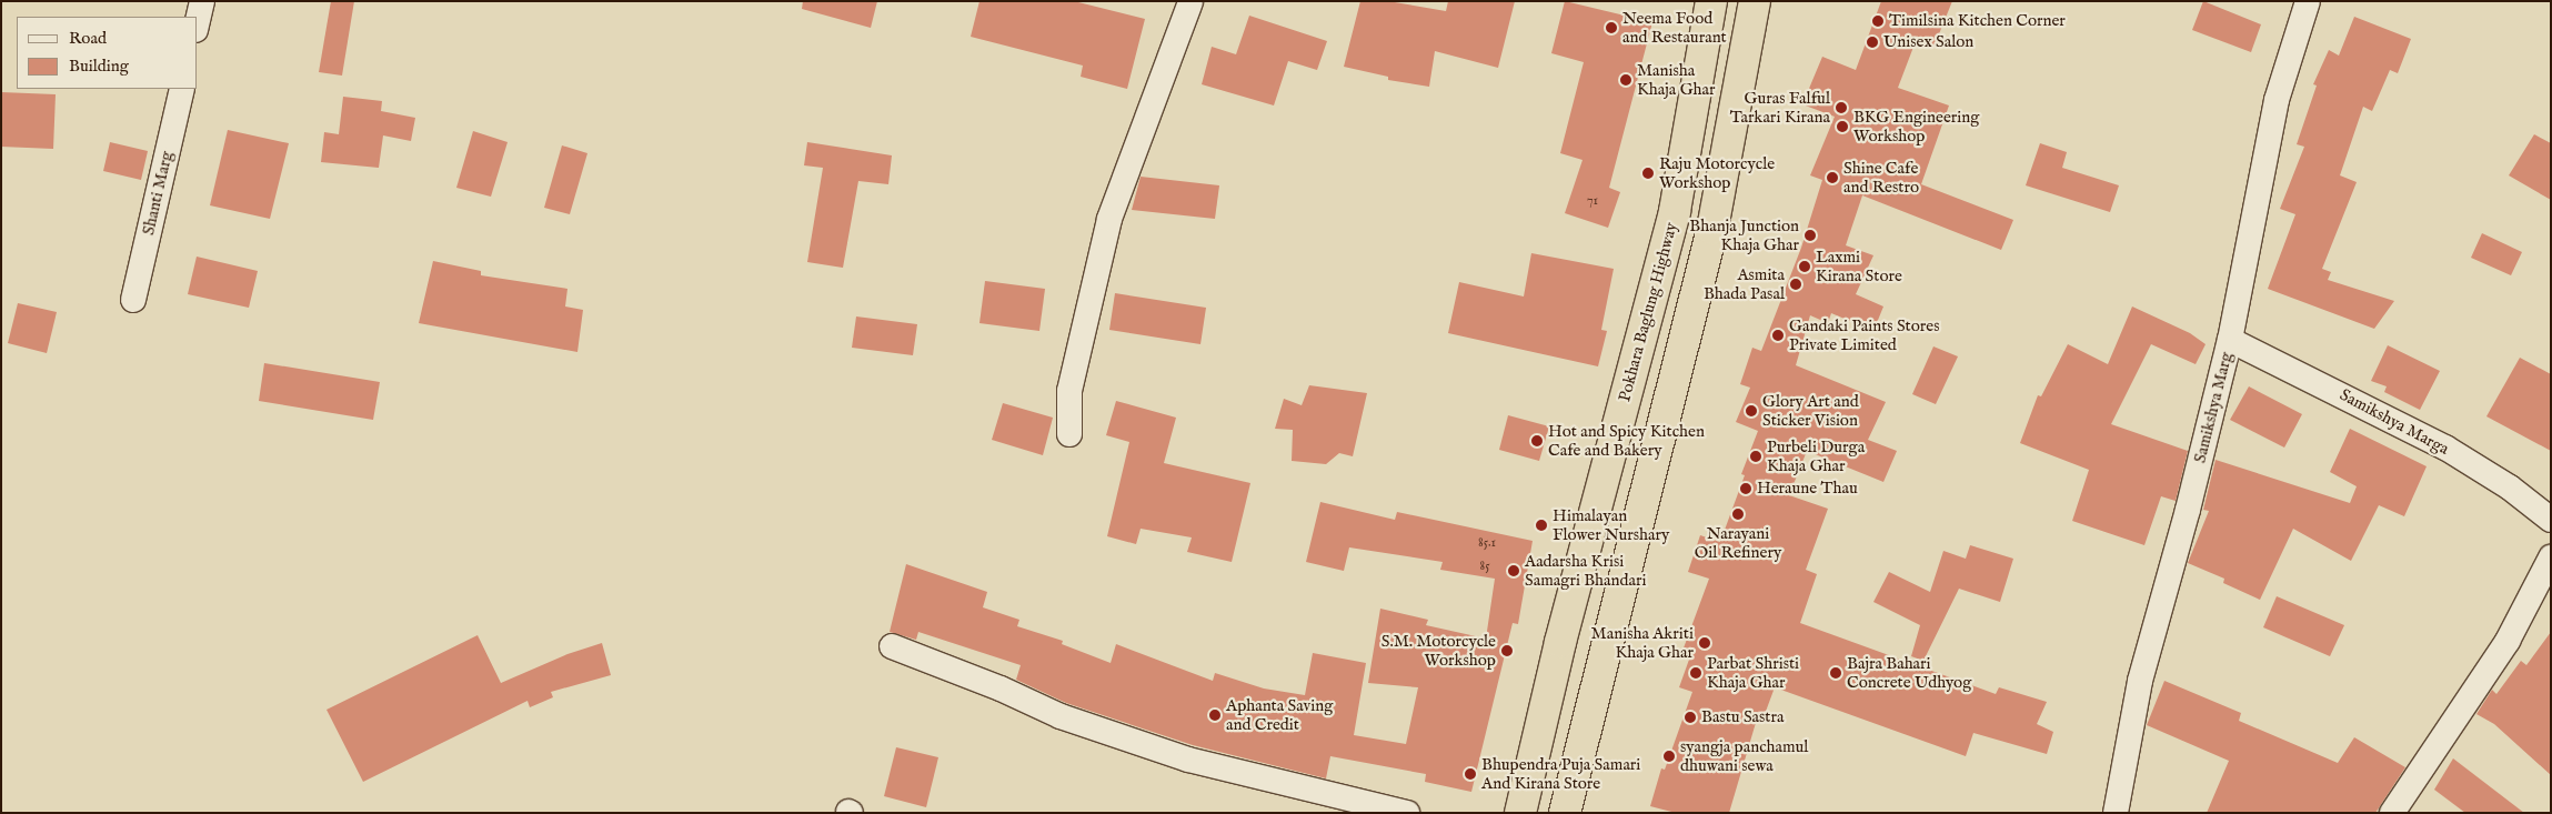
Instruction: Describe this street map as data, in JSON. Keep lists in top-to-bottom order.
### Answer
{
  "streets": {
    "highway": ["Pokhara Baglung Highway"],
    "street": ["Shanti Marg", "Samikshya Marg", "Samikshya Marga"]
  },
  "crossings": [
    ["Samikshya Marg", "Samikshya Marga"]
  ],
  "places": [
    "Timilsina Kitchen Corner",
    "Neema Food and Restaurant",
    "Unisex Salon",
    "Manisha Khaja Ghar",
    "Guras Falful Tarkari Kirana",
    "BKG Engineering Workshop",
    "Raju Motorcycle Workshop",
    "Shine Cafe and Restro",
    "Bhanja Junction Khaja Ghar",
    "Laxmi Kirana Store",
    "Asmita Bhada Pasal",
    "Gandaki Paints Stores Private Limited",
    "Glory Art and Sticker Vision",
    "Hot and Spicy Kitchen Cafe and Bakery",
    "Purbeli Durga Khaja Ghar",
    "Heraune Thau",
    "Narayani Oil Refinery",
    "Himalayan Flower Nurshary",
    "Aadarsha Krisi Samagri Bhandari",
    "Manisha Akriti Khaja Ghar",
    "S.M. Motorcycle Workshop",
    "Parbat Shristi Khaja Ghar",
    "Bajra Bahari Concrete Udhyog",
    "Aphanta Saving and Credit",
    "Bastu Sastra",
    "syangja panchamul dhuwani sewa",
    "Bhupendra Puja Samari And Kirana Store"
  ],
  "house_numbers": ["71", "85.1", "85"],
  "legend": ["Road", "Building"]
}
